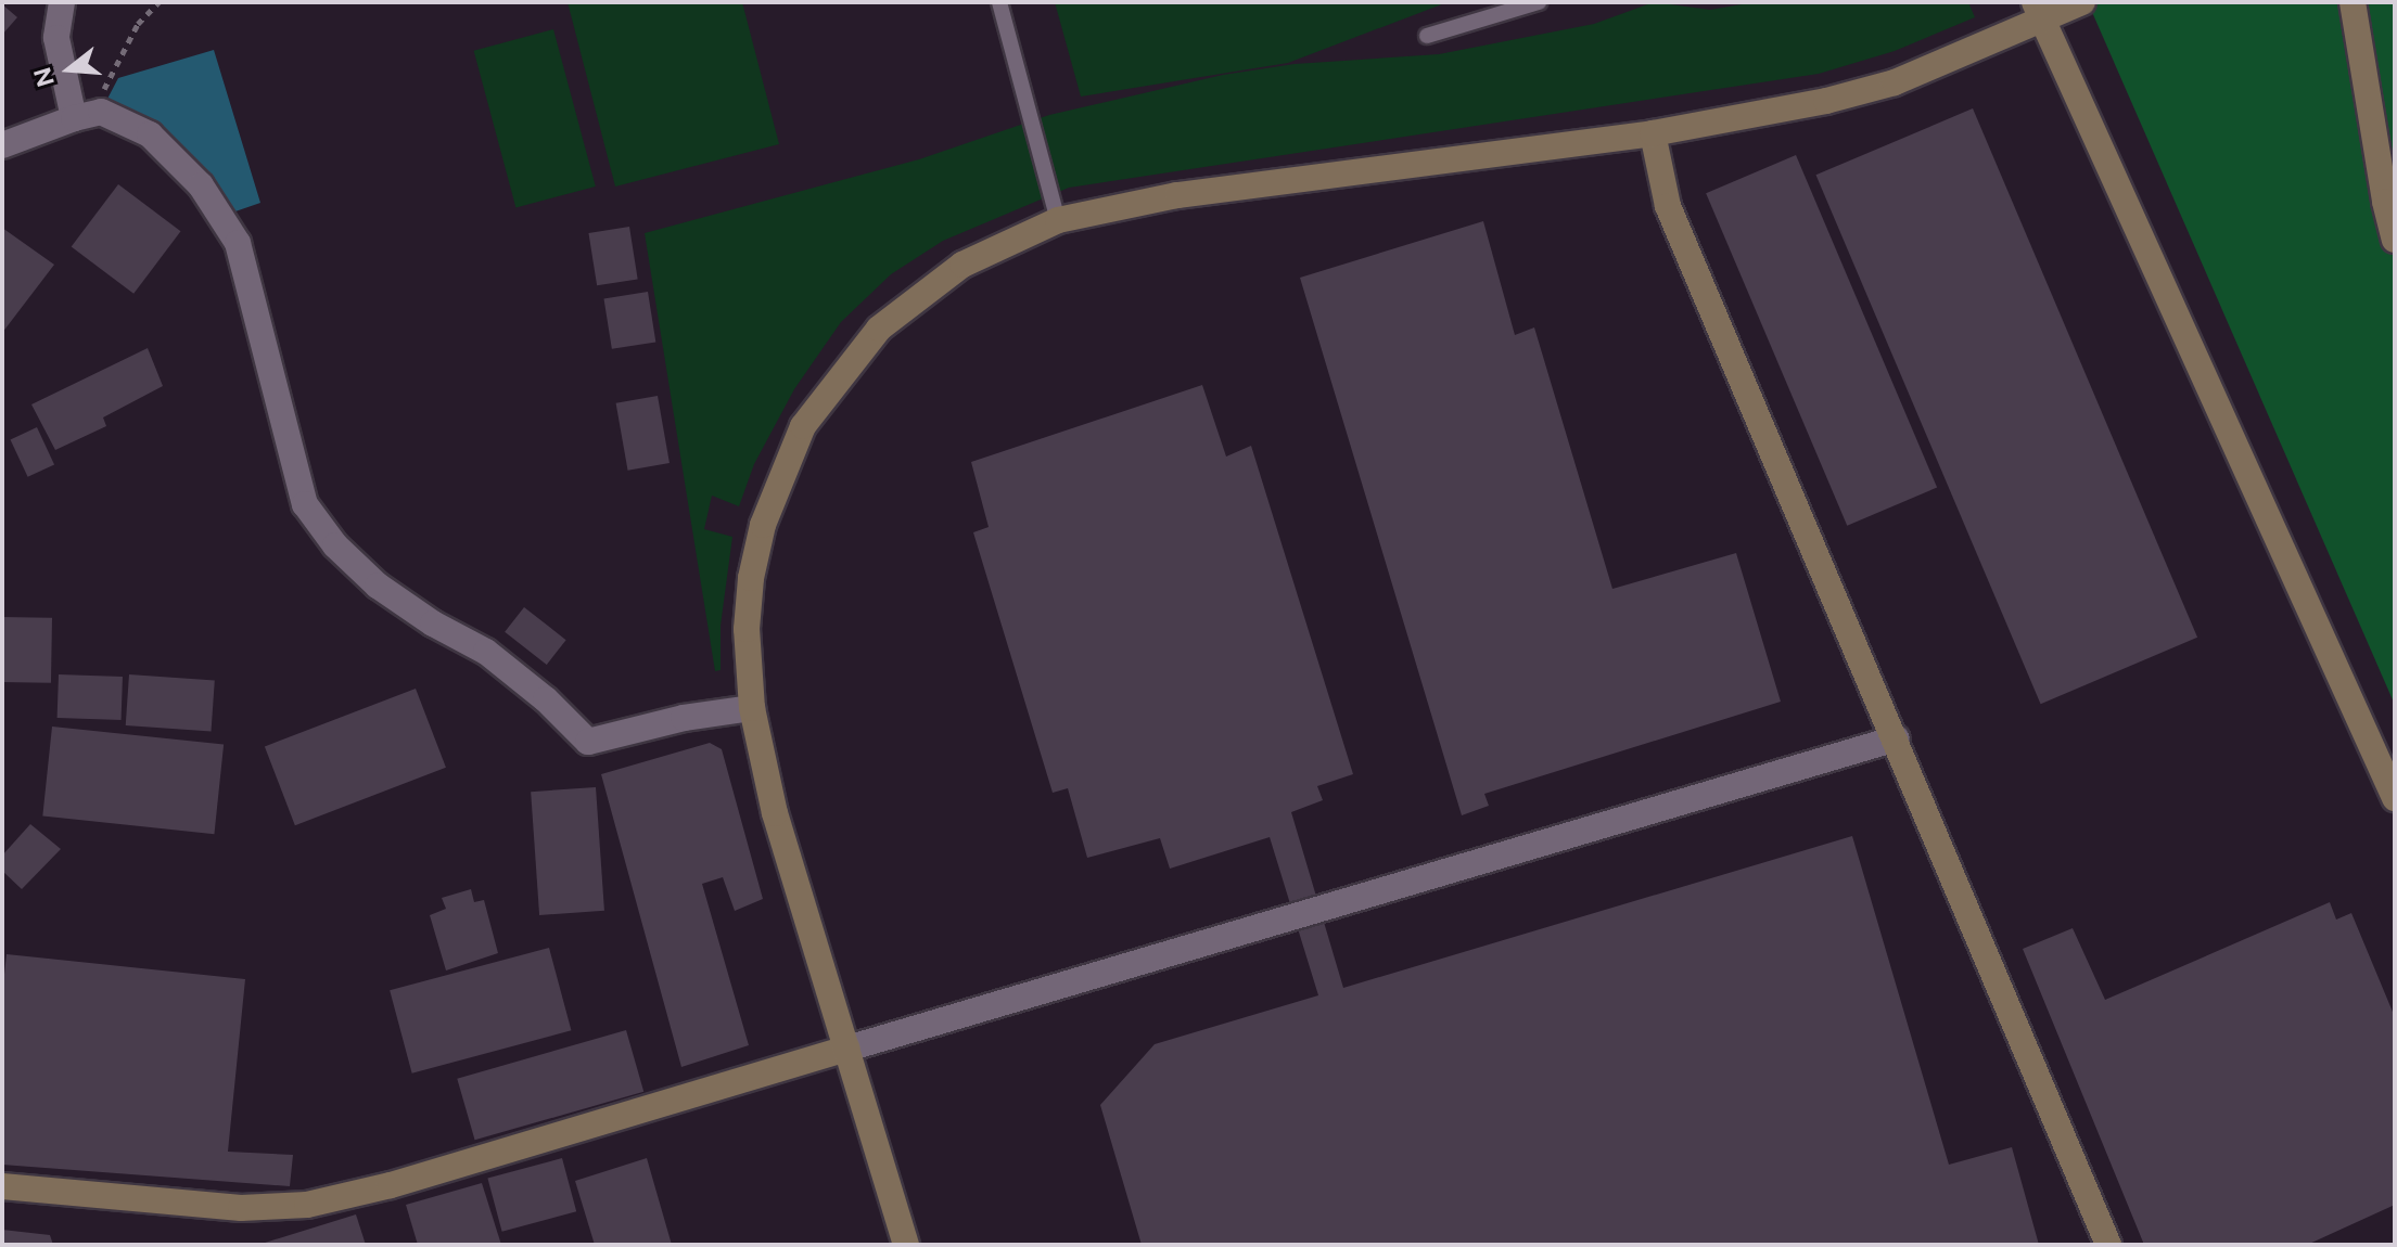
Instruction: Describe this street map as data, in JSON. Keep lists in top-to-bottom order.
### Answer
{
  "north": "left"
}
